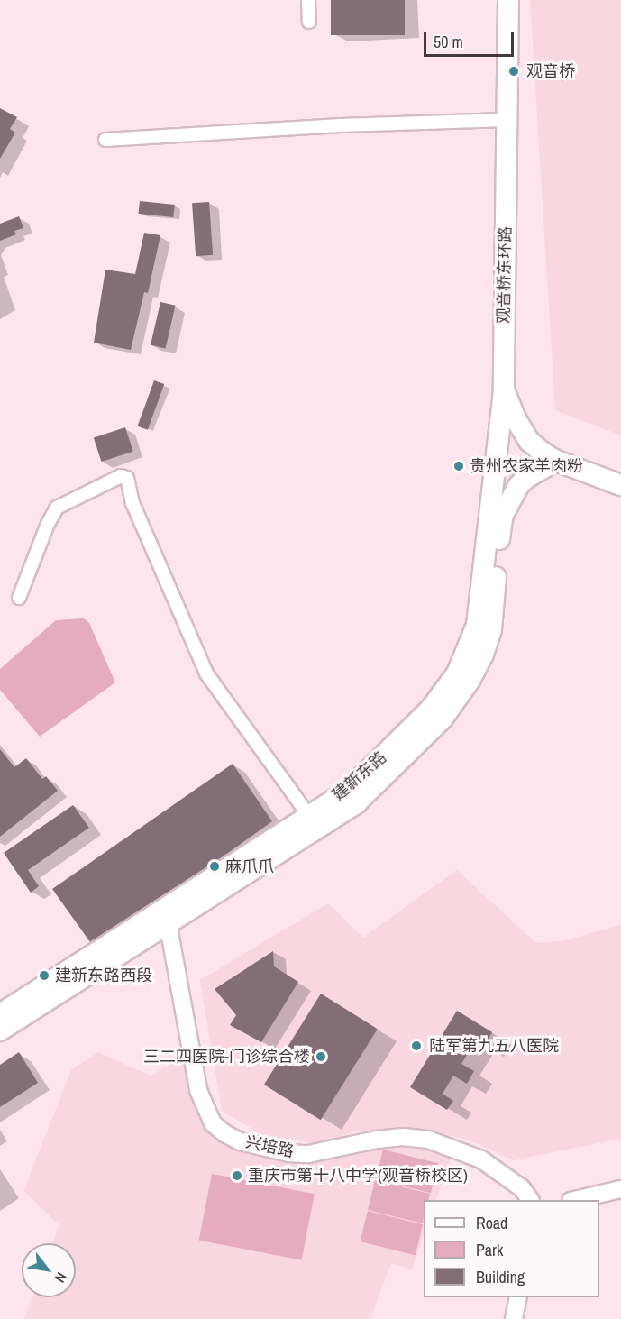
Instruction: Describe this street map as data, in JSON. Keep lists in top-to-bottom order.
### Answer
{
  "streets": {
    "main road": ["观音桥东环路", "建新东路"],
    "street": ["兴培路"]
  },
  "crossings": [
    ["观音桥东环路", "建新东路"],
    ["建新东路", "兴培路"]
  ],
  "places": [
    "观音桥",
    "贵州农家羊肉粉",
    "麻爪爪",
    "建新东路西段",
    "陆军第九五八医院",
    "三二四医院-门诊综合楼",
    "重庆市第十八中学(观音桥校区)"
  ],
  "legend": ["Road", "Park", "Building"],
  "scale_bar": "50 m",
  "north": "bottom right"
}
